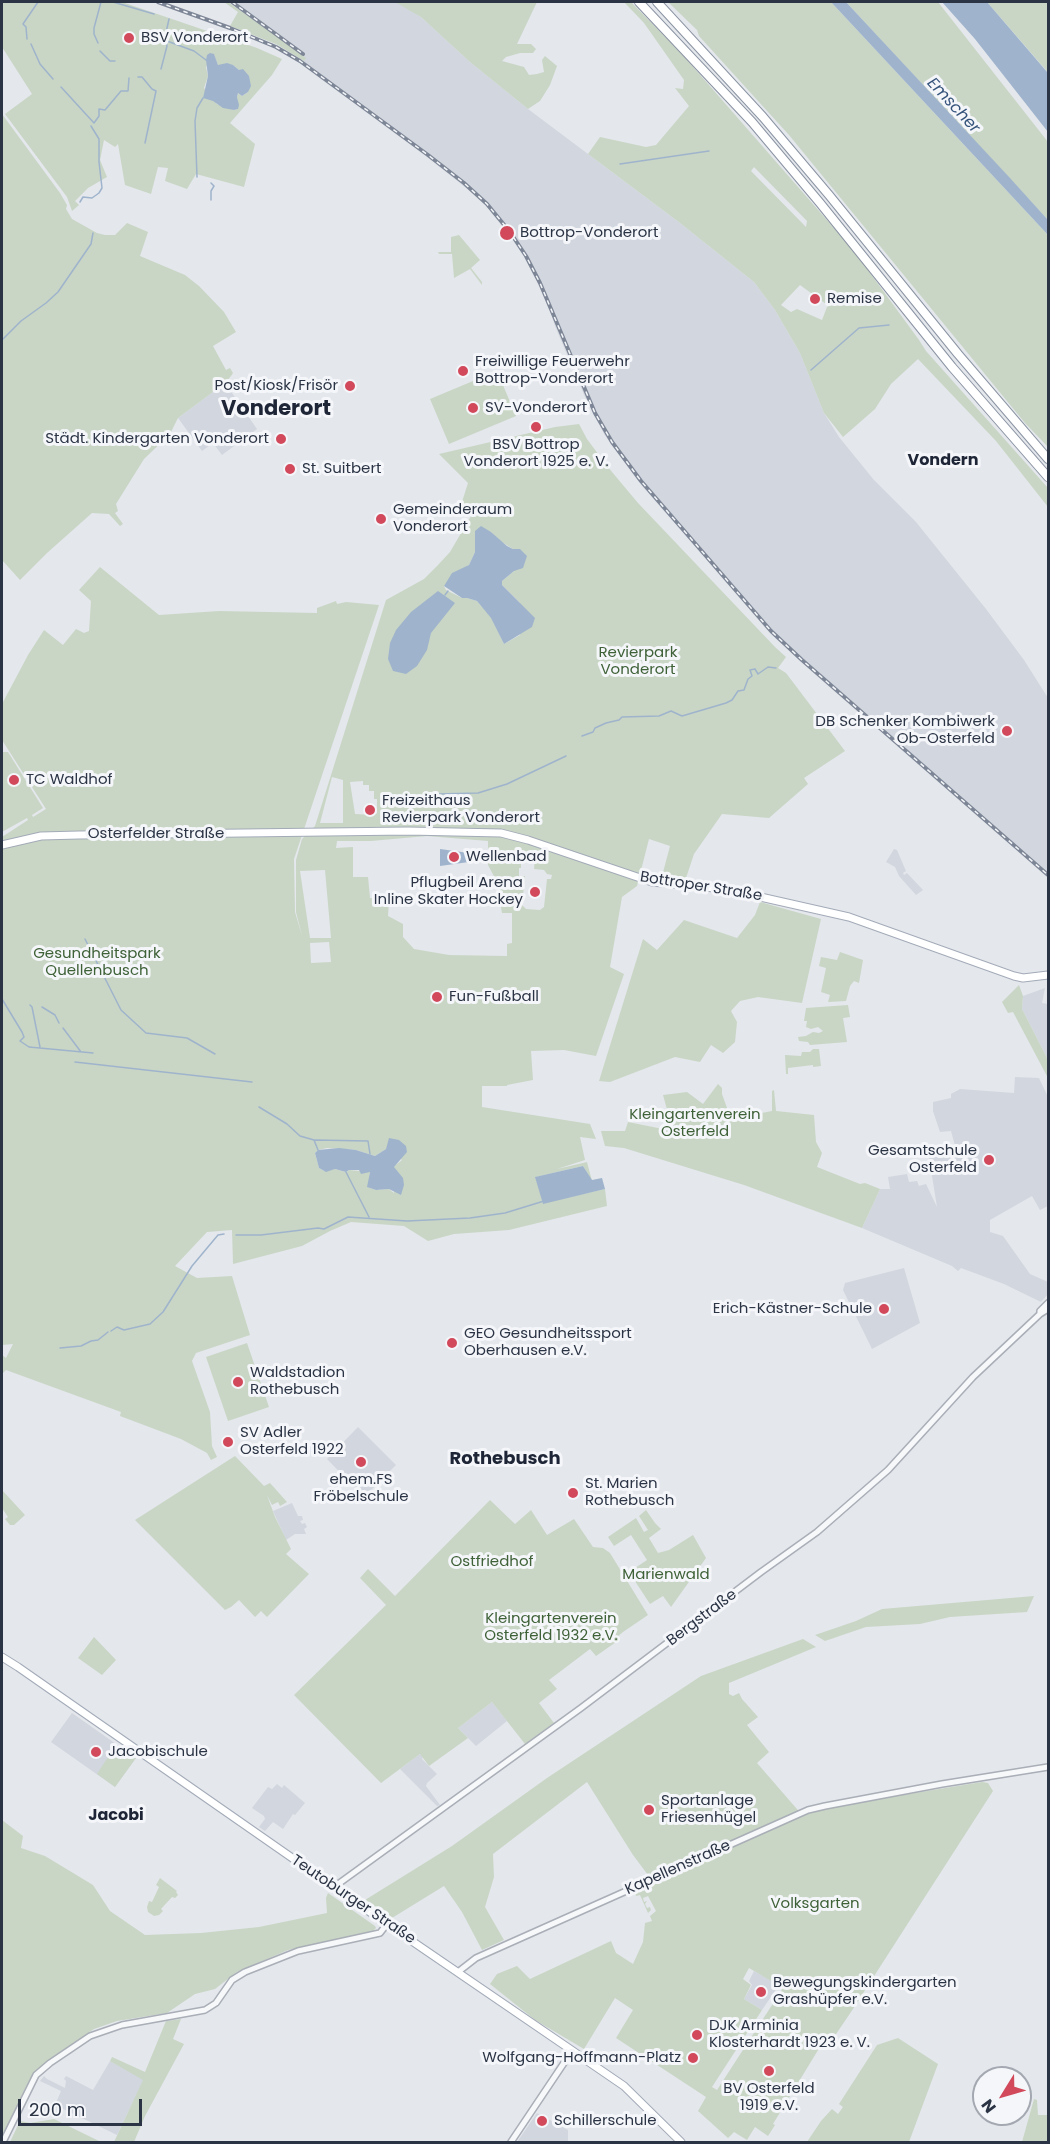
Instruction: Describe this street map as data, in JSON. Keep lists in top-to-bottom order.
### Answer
{
  "streets": {
    "main road": ["Osterfelder Straße", "Bottroper Straße", "Teutoburger Straße"],
    "street": ["Bergstraße", "Kapellenstraße"]
  },
  "crossings": [
    ["Osterfelder Straße", "Bottroper Straße"],
    ["Bergstraße", "Teutoburger Straße"],
    ["Kapellenstraße", "Teutoburger Straße"]
  ],
  "districts": [
    "Vonderort",
    "Vondern",
    "Rothebusch",
    "Jacobi"
  ],
  "water": ["Emscher"],
  "parks": [
    "Revierpark Vonderort",
    "Gesundheitspark Quellenbusch",
    "Kleingartenverein Osterfeld",
    "Ostfriedhof",
    "Marienwald",
    "Kleingartenverein Osterfeld 1932 e.V.",
    "Volksgarten"
  ],
  "places": [
    "BSV Vonderort",
    "Bottrop-Vonderort",
    "Remise",
    "Freiwillige Feuerwehr Bottrop-Vonderort",
    "Post/Kiosk/Frisör",
    "SV-Vonderort",
    "BSV Bottrop Vonderort 1925 e. V.",
    "Städt. Kindergarten Vonderort",
    "St. Suitbert",
    "Gemeinderaum Vonderort",
    "DB Schenker Kombiwerk Ob-Osterfeld",
    "TC Waldhof",
    "Freizeithaus Revierpark Vonderort",
    "Wellenbad",
    "Pflugbeil Arena Inline Skater Hockey",
    "Fun-Fußball",
    "Gesamtschule Osterfeld",
    "Erich-Kästner-Schule",
    "GEO Gesundheitssport Oberhausen e.V.",
    "Waldstadion Rothebusch",
    "SV Adler Osterfeld 1922",
    "ehem.FS Fröbelschule",
    "St. Marien Rothebusch",
    "Jacobischule",
    "Sportanlage Friesenhügel",
    "Bewegungskindergarten Grashüpfer e.V.",
    "DJK Arminia Klosterhardt 1923 e. V.",
    "Wolfgang-Hoffmann-Platz",
    "BV Osterfeld 1919 e.V.",
    "Schillerschule"
  ],
  "scale_bar": "200 m",
  "north": "bottom left"
}
